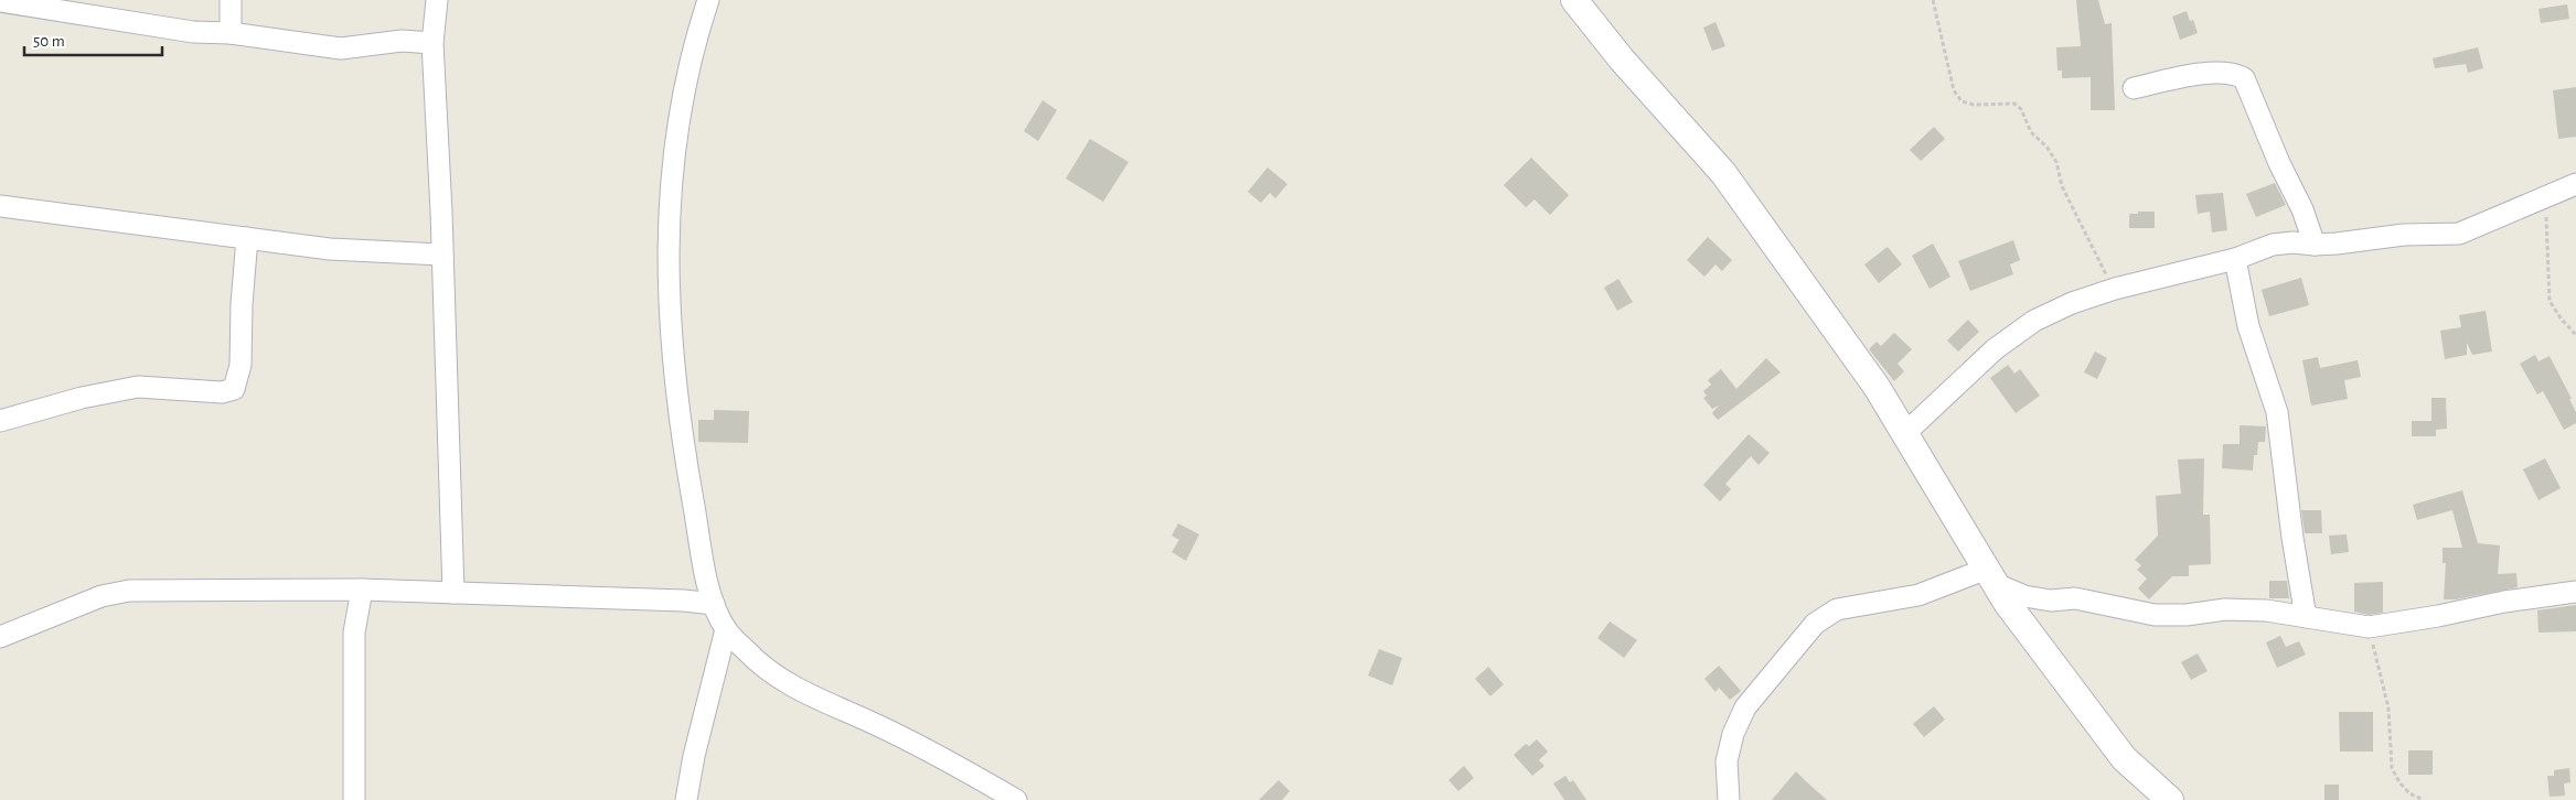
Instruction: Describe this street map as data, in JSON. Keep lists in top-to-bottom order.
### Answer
{
  "scale_bar": "50 m"
}
